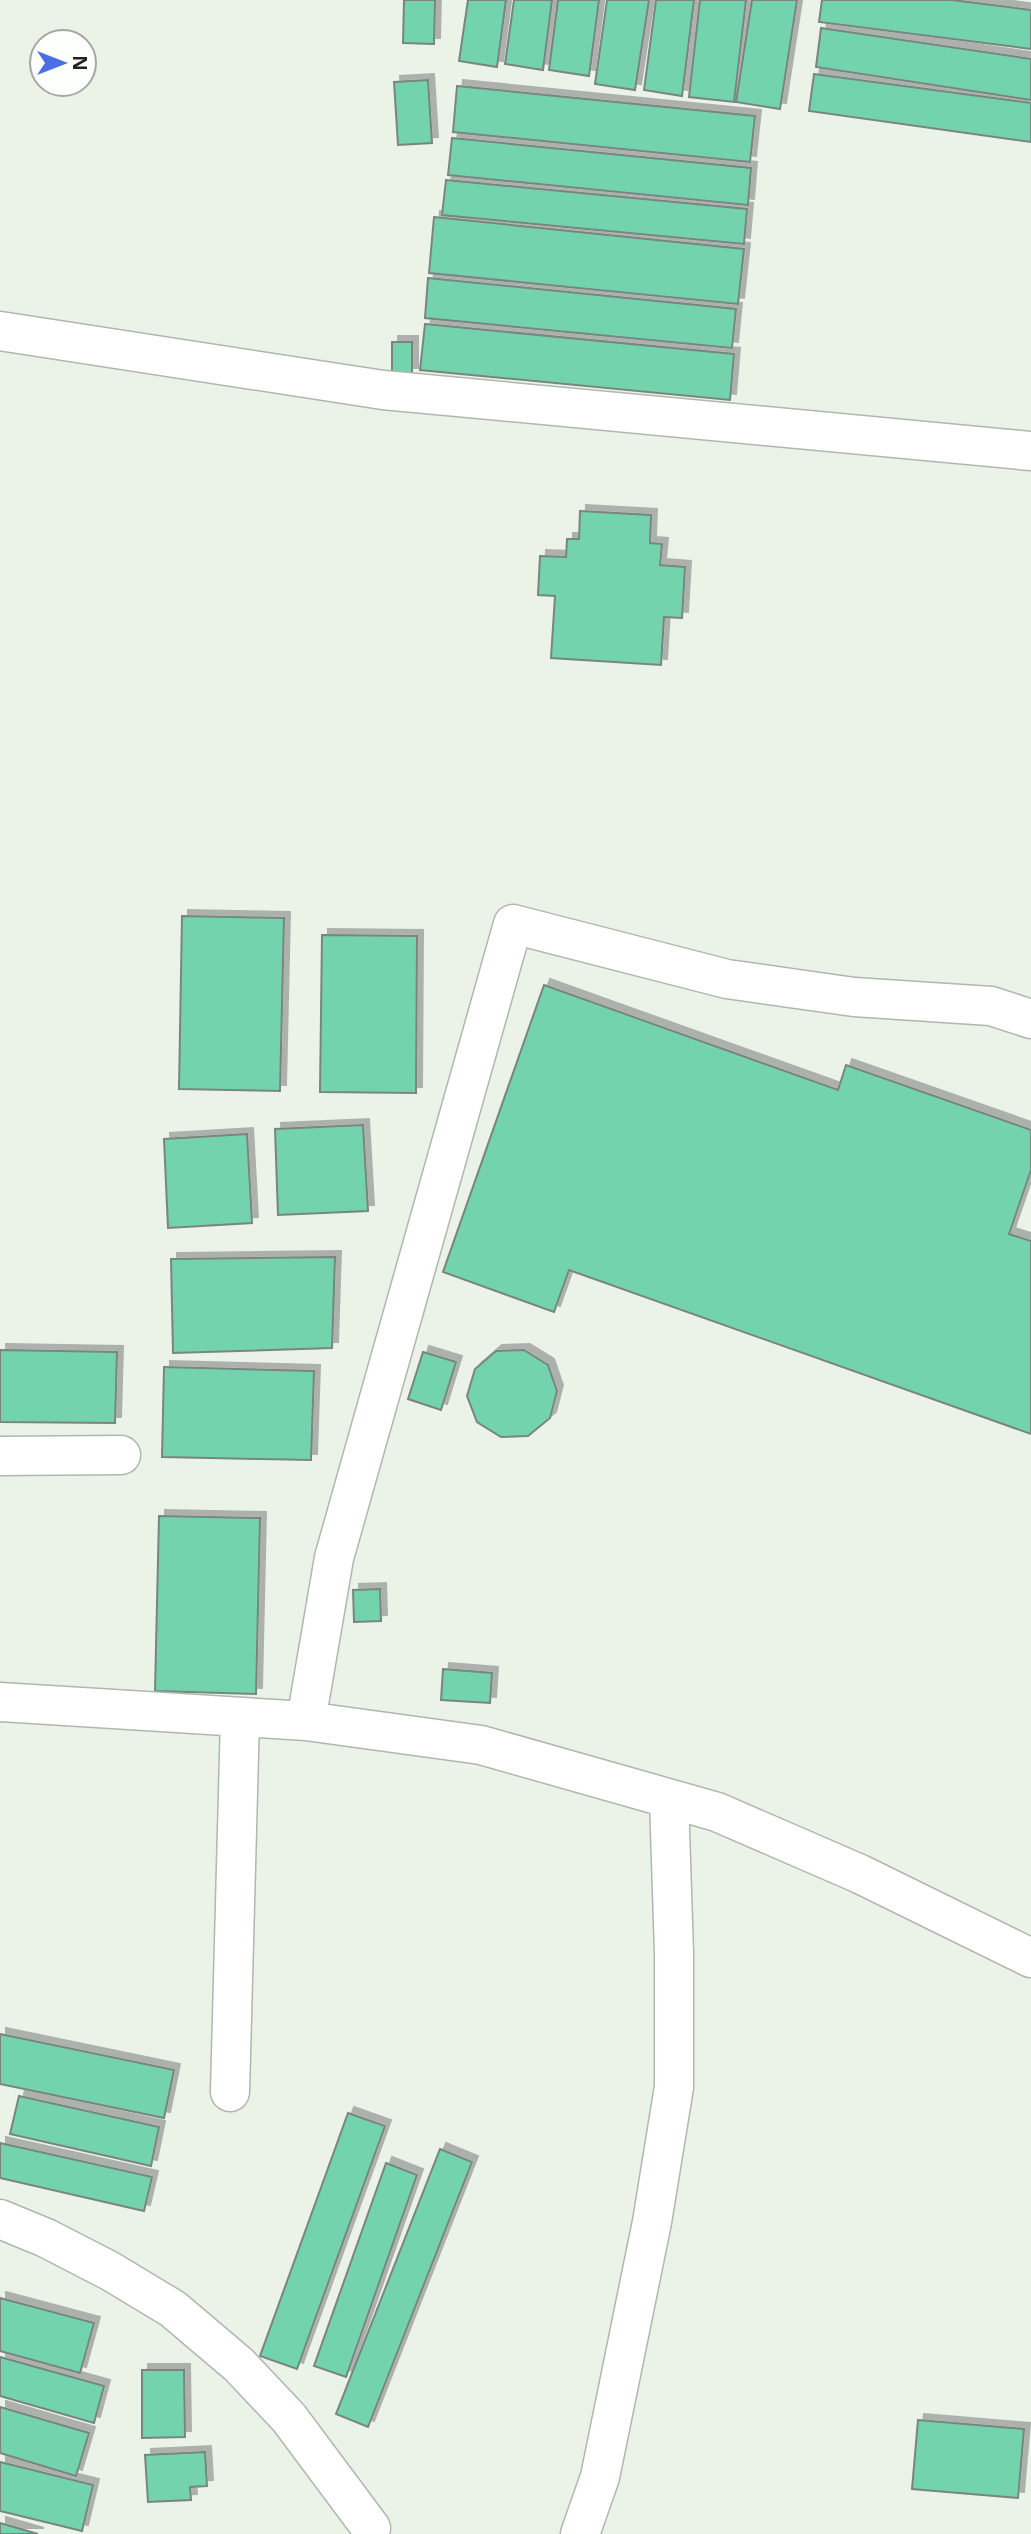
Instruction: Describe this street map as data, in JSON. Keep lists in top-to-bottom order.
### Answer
{
  "north": "right"
}
